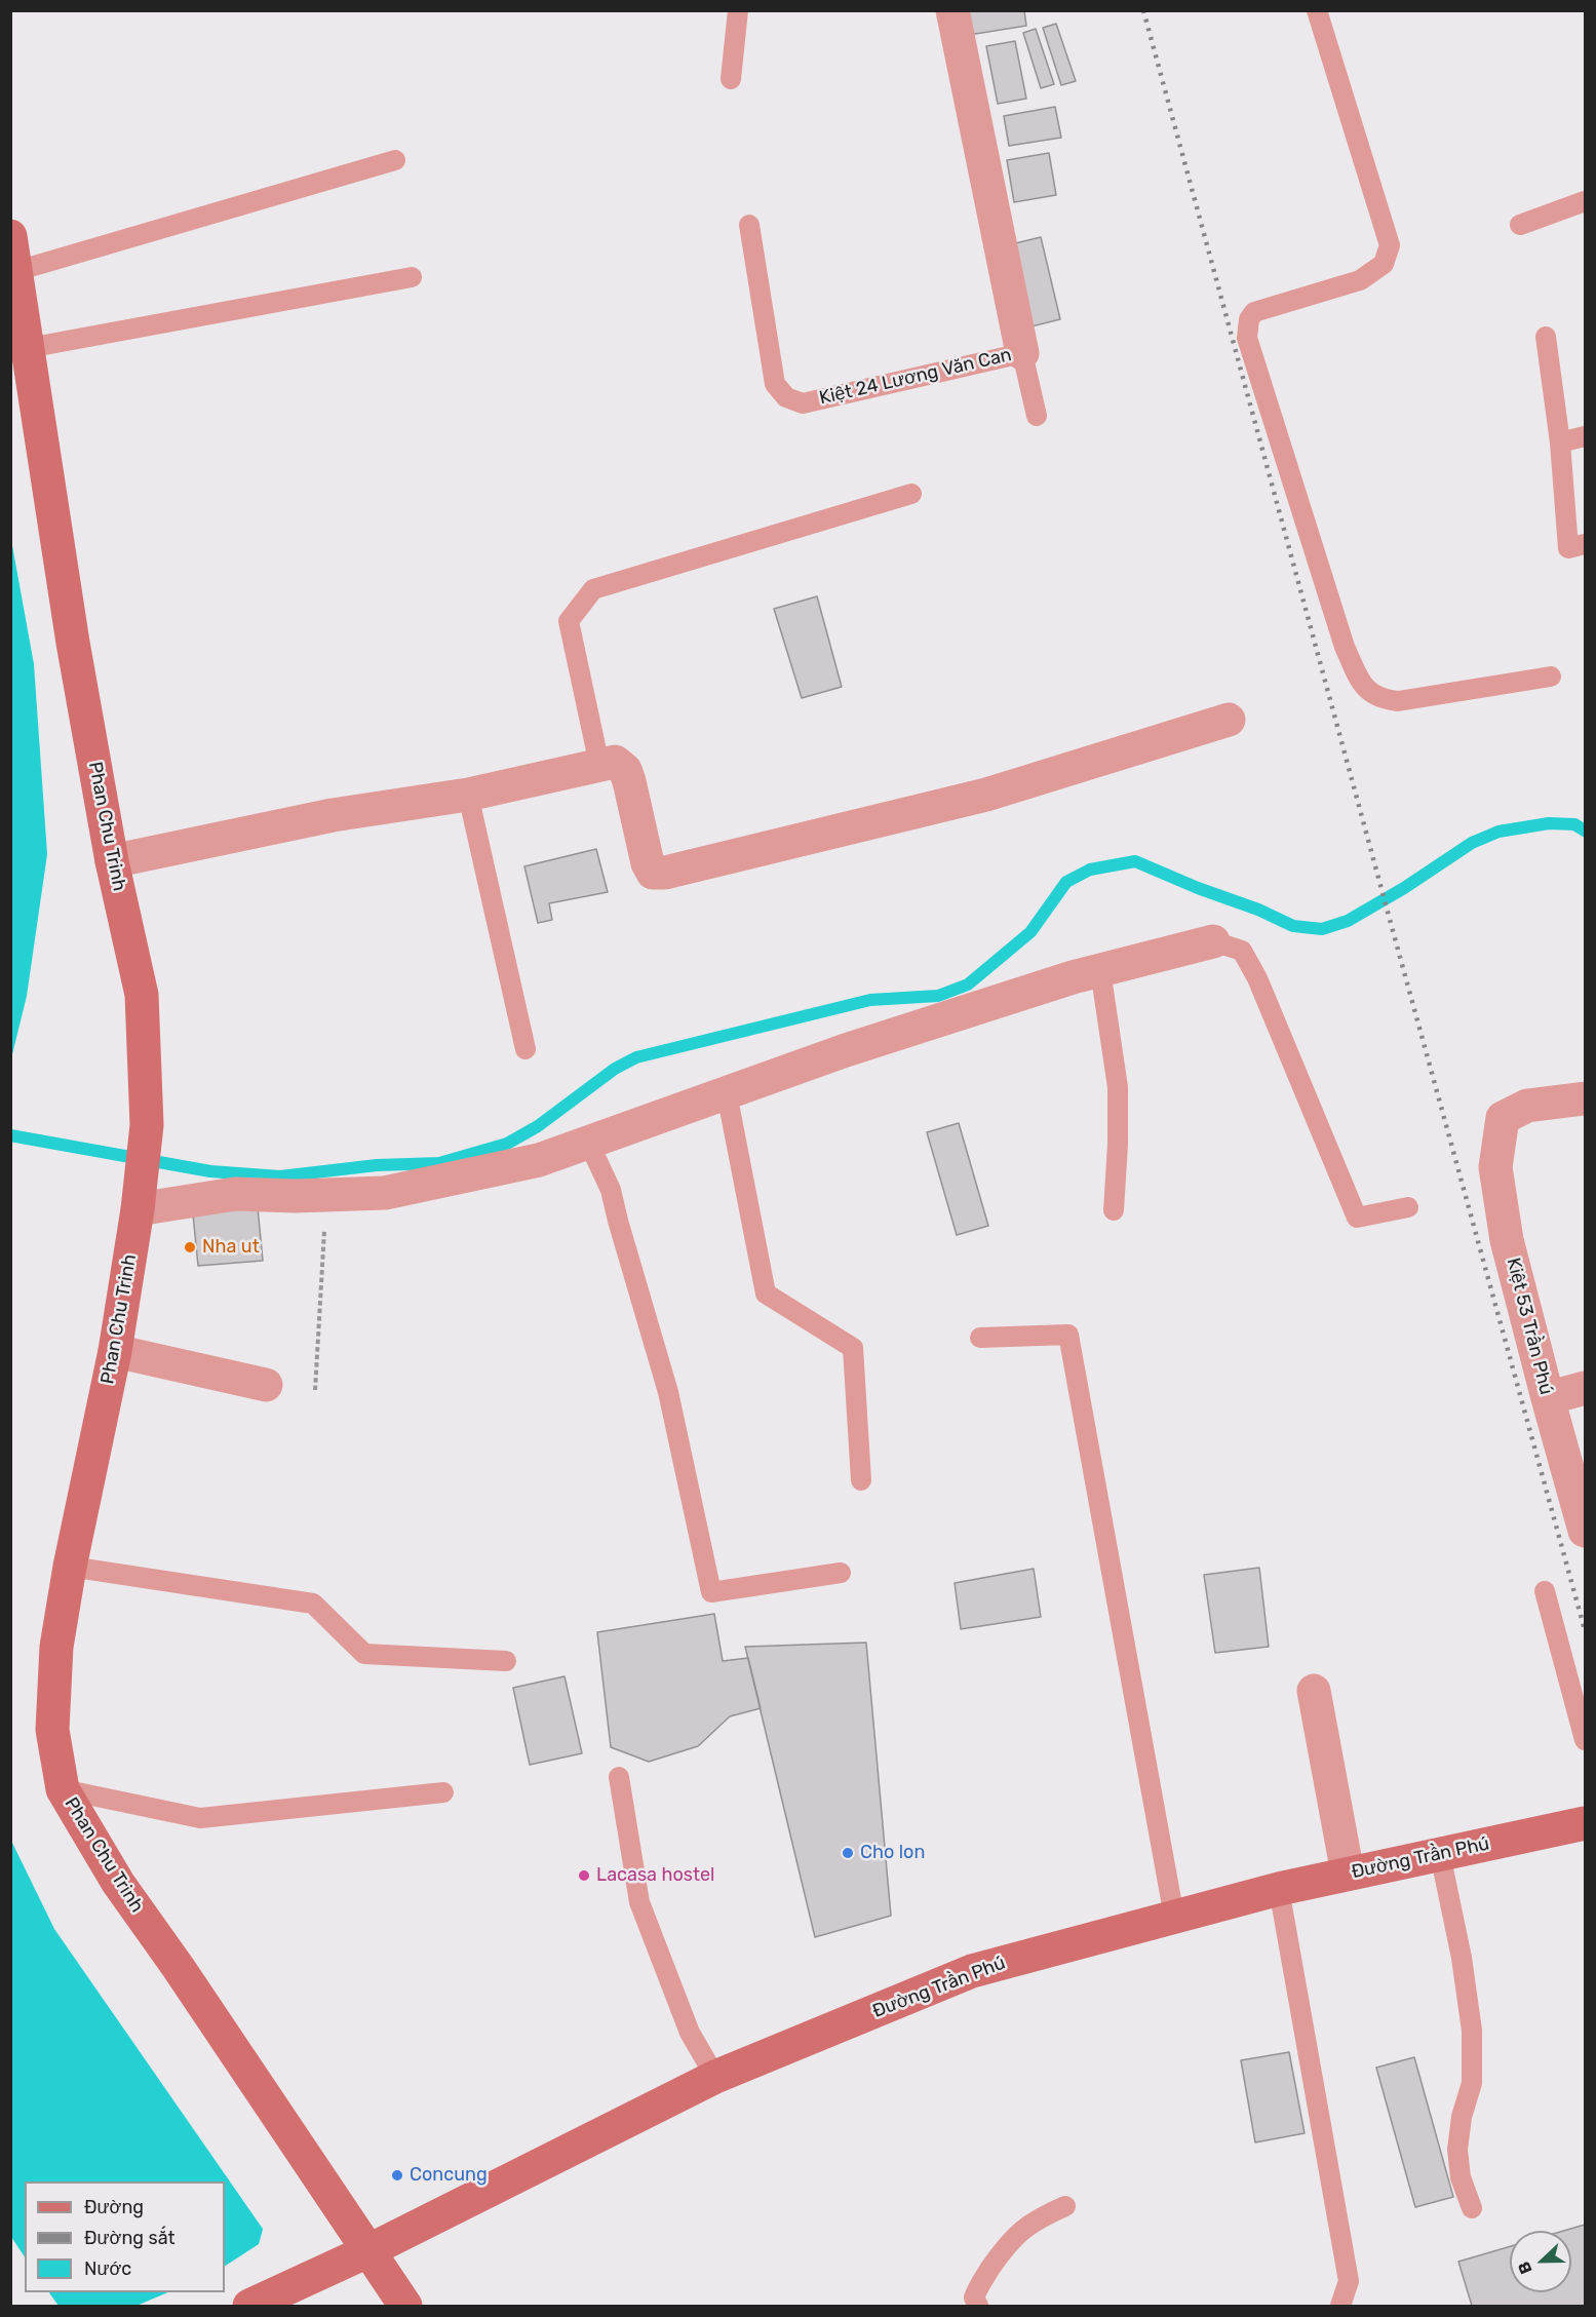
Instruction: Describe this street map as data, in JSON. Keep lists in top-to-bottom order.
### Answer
{
  "streets": {
    "street": [
      "Kiệt 24 Lương Văn Can",
      "Phan Chu Trinh",
      "Kiệt 53 Trần Phú",
      "Đường Trần Phú"
    ]
  },
  "crossings": [
    ["Phan Chu Trinh", "Đường Trần Phú"]
  ],
  "places": [
    "Nha ut",
    "Cho lon",
    "Lacasa hostel",
    "Concung"
  ],
  "legend": ["Đường", "Đường sắt", "Nước"],
  "north": "left"
}
